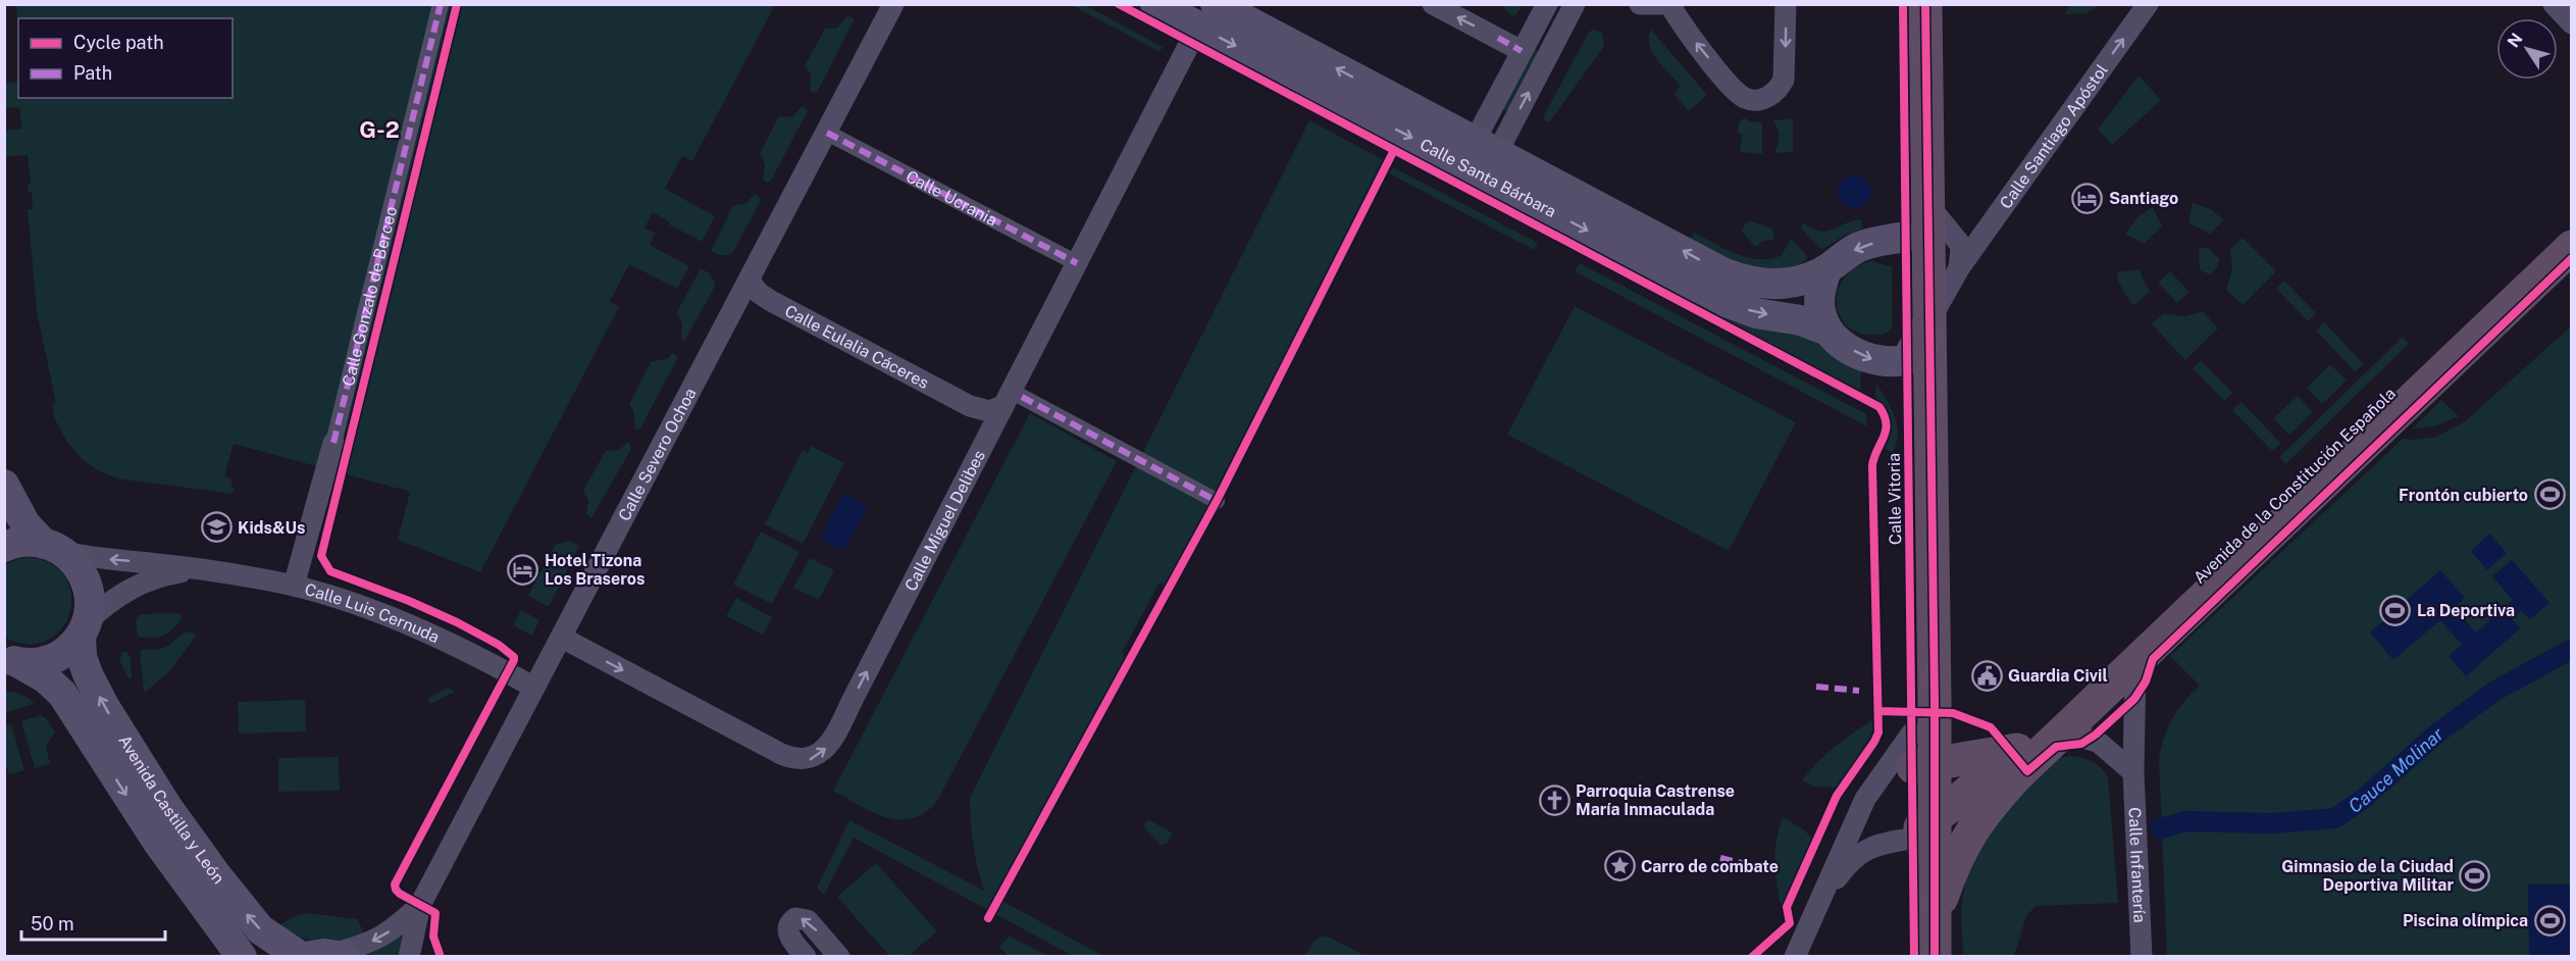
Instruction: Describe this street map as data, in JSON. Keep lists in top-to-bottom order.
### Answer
{
  "streets": {
    "highway": ["Avenida de la Constitución Española", "Calle Vitoria"],
    "main road": ["Calle Santa Bárbara", "Avenida Castilla y León"],
    "street": [
      "Calle Santiago Apóstol",
      "Calle Ucrania",
      "Calle Gonzalo de Berceo",
      "Calle Eulalia Cáceres",
      "Calle Severo Ochoa",
      "Calle Miguel Delibes",
      "Calle Luis Cernuda",
      "Calle Infantería"
    ]
  },
  "crossings": [
    ["Calle Santiago Apóstol", "Calle Vitoria"],
    ["Calle Santa Bárbara", "Calle Miguel Delibes"],
    ["Calle Ucrania", "Calle Severo Ochoa"],
    ["Calle Ucrania", "Calle Miguel Delibes"],
    ["Calle Gonzalo de Berceo", "Calle Luis Cernuda"],
    ["Calle Eulalia Cáceres", "Calle Severo Ochoa"],
    ["Calle Eulalia Cáceres", "Calle Miguel Delibes"],
    ["Calle Severo Ochoa", "Calle Miguel Delibes"],
    ["Calle Severo Ochoa", "Calle Luis Cernuda"],
    ["Calle Severo Ochoa", "Avenida Castilla y León"],
    ["Avenida de la Constitución Española", "Calle Infantería"],
    ["Calle Luis Cernuda", "Avenida Castilla y León"]
  ],
  "one_way": ["Calle Santiago Apóstol"],
  "districts": ["G-2"],
  "water": ["Cauce Molinar"],
  "places": {
    "hotel": ["Santiago", "Hotel Tizona Los Braseros"],
    "sports": [
      "Frontón cubierto",
      "La Deportiva",
      "Gimnasio de la Ciudad Deportiva Militar",
      "Piscina olímpica"
    ],
    "school or university": ["Kids&Us"],
    "public building": ["Guardia Civil"],
    "church": ["Parroquia Castrense María Inmaculada"],
    "place": ["Carro de combate"]
  },
  "legend": ["Cycle path", "Path"],
  "scale_bar": "50 m",
  "north": "top left"
}
